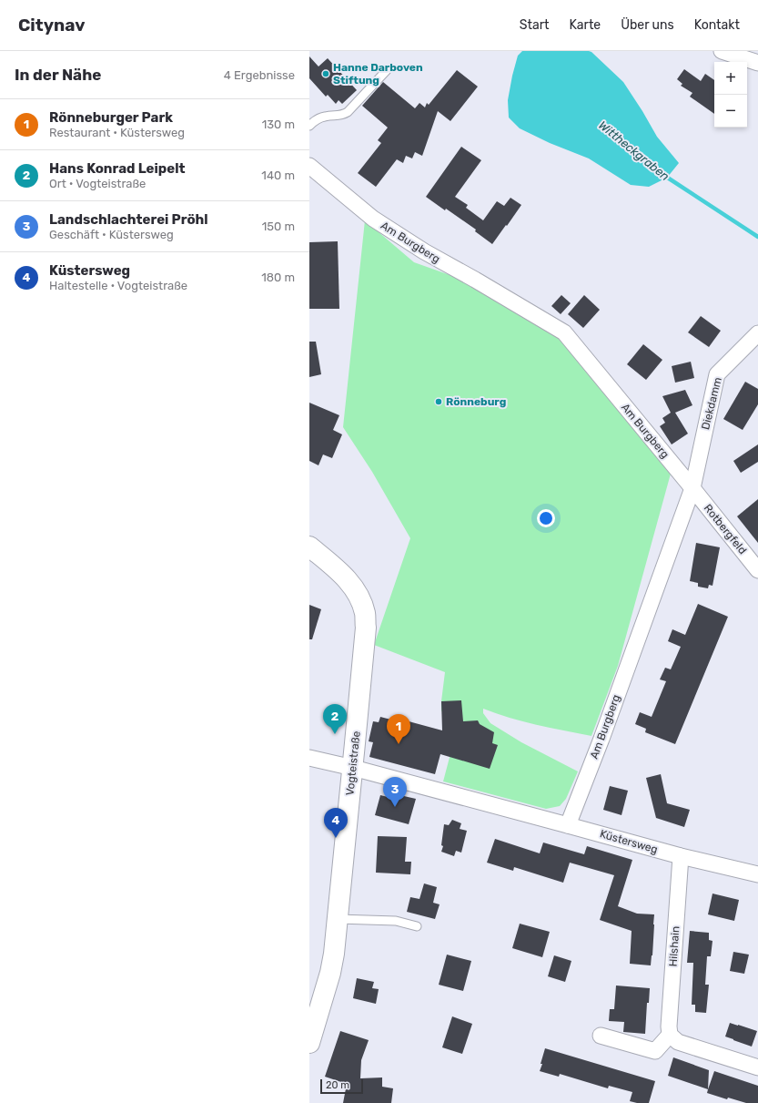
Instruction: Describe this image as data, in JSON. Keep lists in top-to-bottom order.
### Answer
{
  "streets": {
    "street": [
      "Am Burgberg",
      "Diekdamm",
      "Rotbergfeld",
      "Vogteistraße",
      "Küstersweg",
      "Hilshain"
    ]
  },
  "crossings": [
    ["Am Burgberg", "Diekdamm"],
    ["Am Burgberg", "Rotbergfeld"],
    ["Am Burgberg", "Küstersweg"],
    ["Diekdamm", "Rotbergfeld"],
    ["Vogteistraße", "Küstersweg"],
    ["Küstersweg", "Hilshain"]
  ],
  "water": ["Wittheckgraben"],
  "places": ["Hanne Darboven Stiftung", "Rönneburg"],
  "scale_bar": "20 m",
  "page": {
    "header": "Citynav",
    "nav": [
      "Start",
      "Karte",
      "Über uns",
      "Kontakt"
    ],
    "heading": ["In der Nähe", "4 Ergebnisse"],
    "map_buttons": ["+", "−"],
    "list": [
      {
        "mark": "1",
        "name": "Rönneburger Park",
        "note": "Restaurant · Küstersweg",
        "value": "130 m"
      },
      {
        "mark": "2",
        "name": "Hans Konrad Leipelt",
        "note": "Ort · Vogteistraße",
        "value": "140 m"
      },
      {
        "mark": "3",
        "name": "Landschlachterei Pröhl",
        "note": "Geschäft · Küstersweg",
        "value": "150 m"
      },
      {
        "mark": "4",
        "name": "Küstersweg",
        "note": "Haltestelle · Vogteistraße",
        "value": "180 m"
      }
    ],
    "pins": [
      "2",
      "1",
      "3",
      "4"
    ],
    "scale": "20 m"
  }
}
